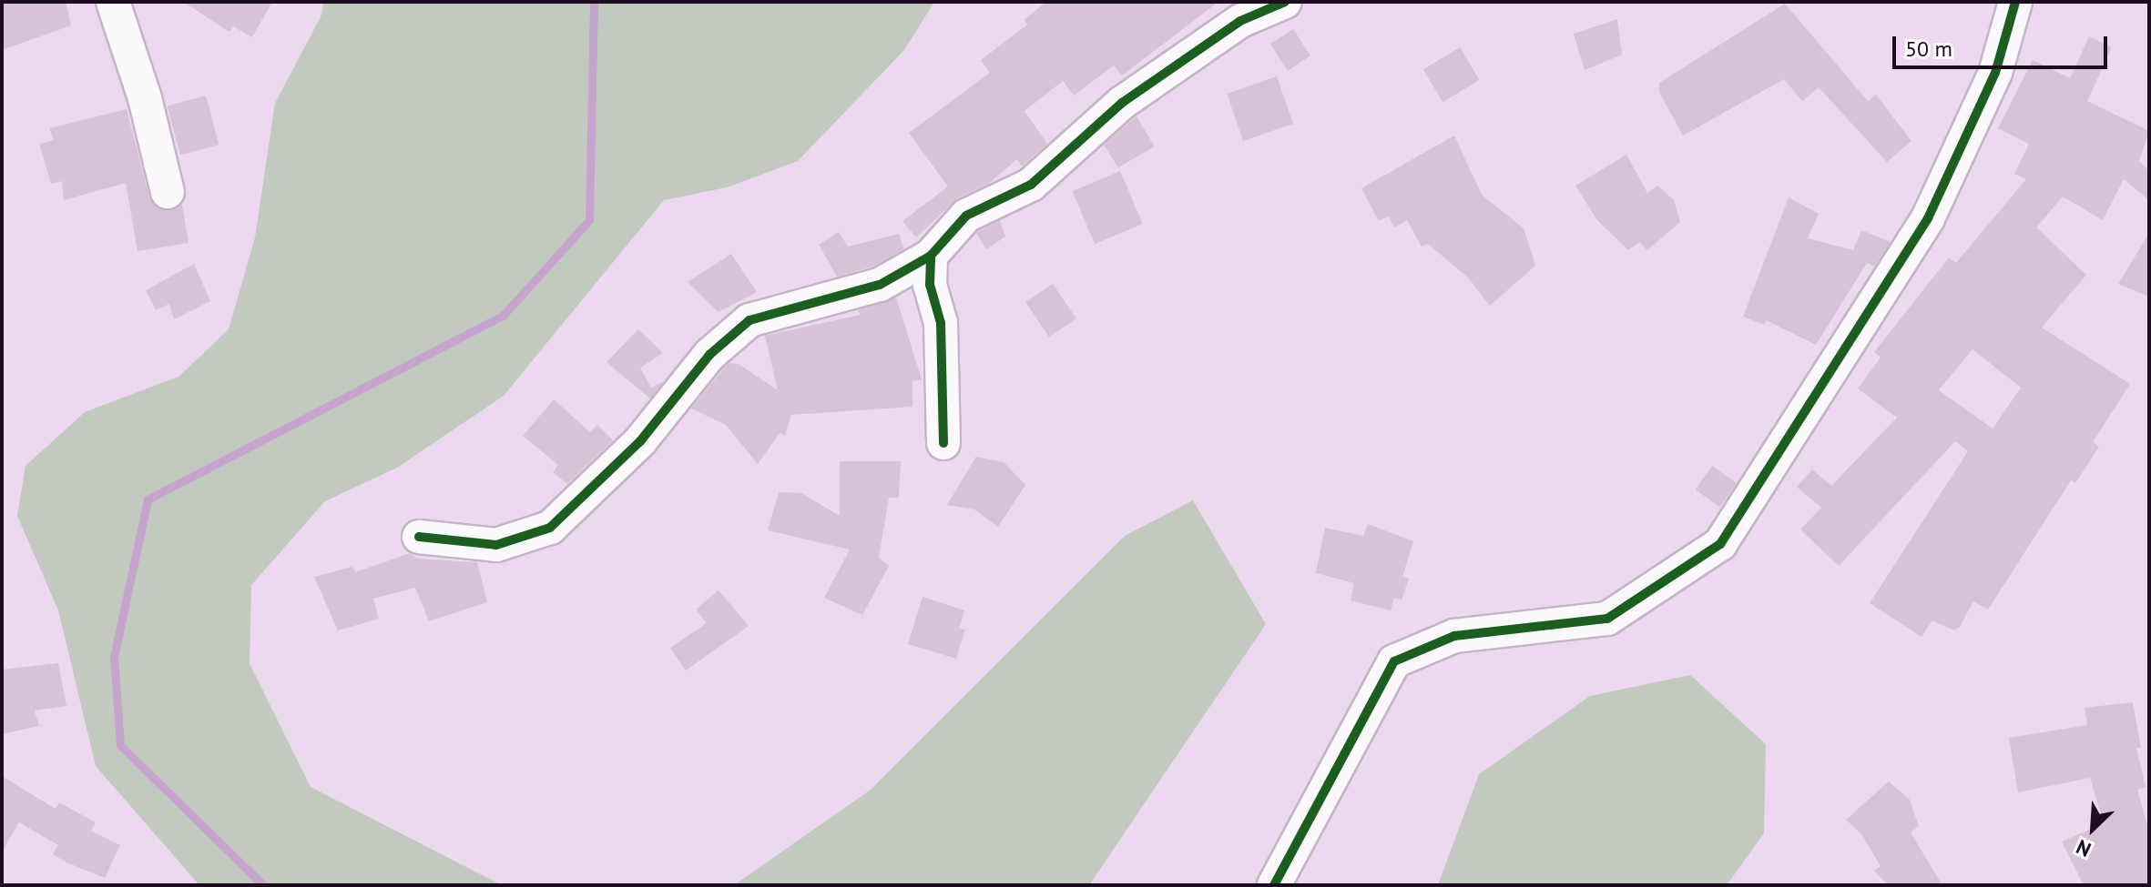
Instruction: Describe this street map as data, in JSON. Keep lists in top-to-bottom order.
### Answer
{
  "scale_bar": "50 m",
  "north": "bottom left"
}
